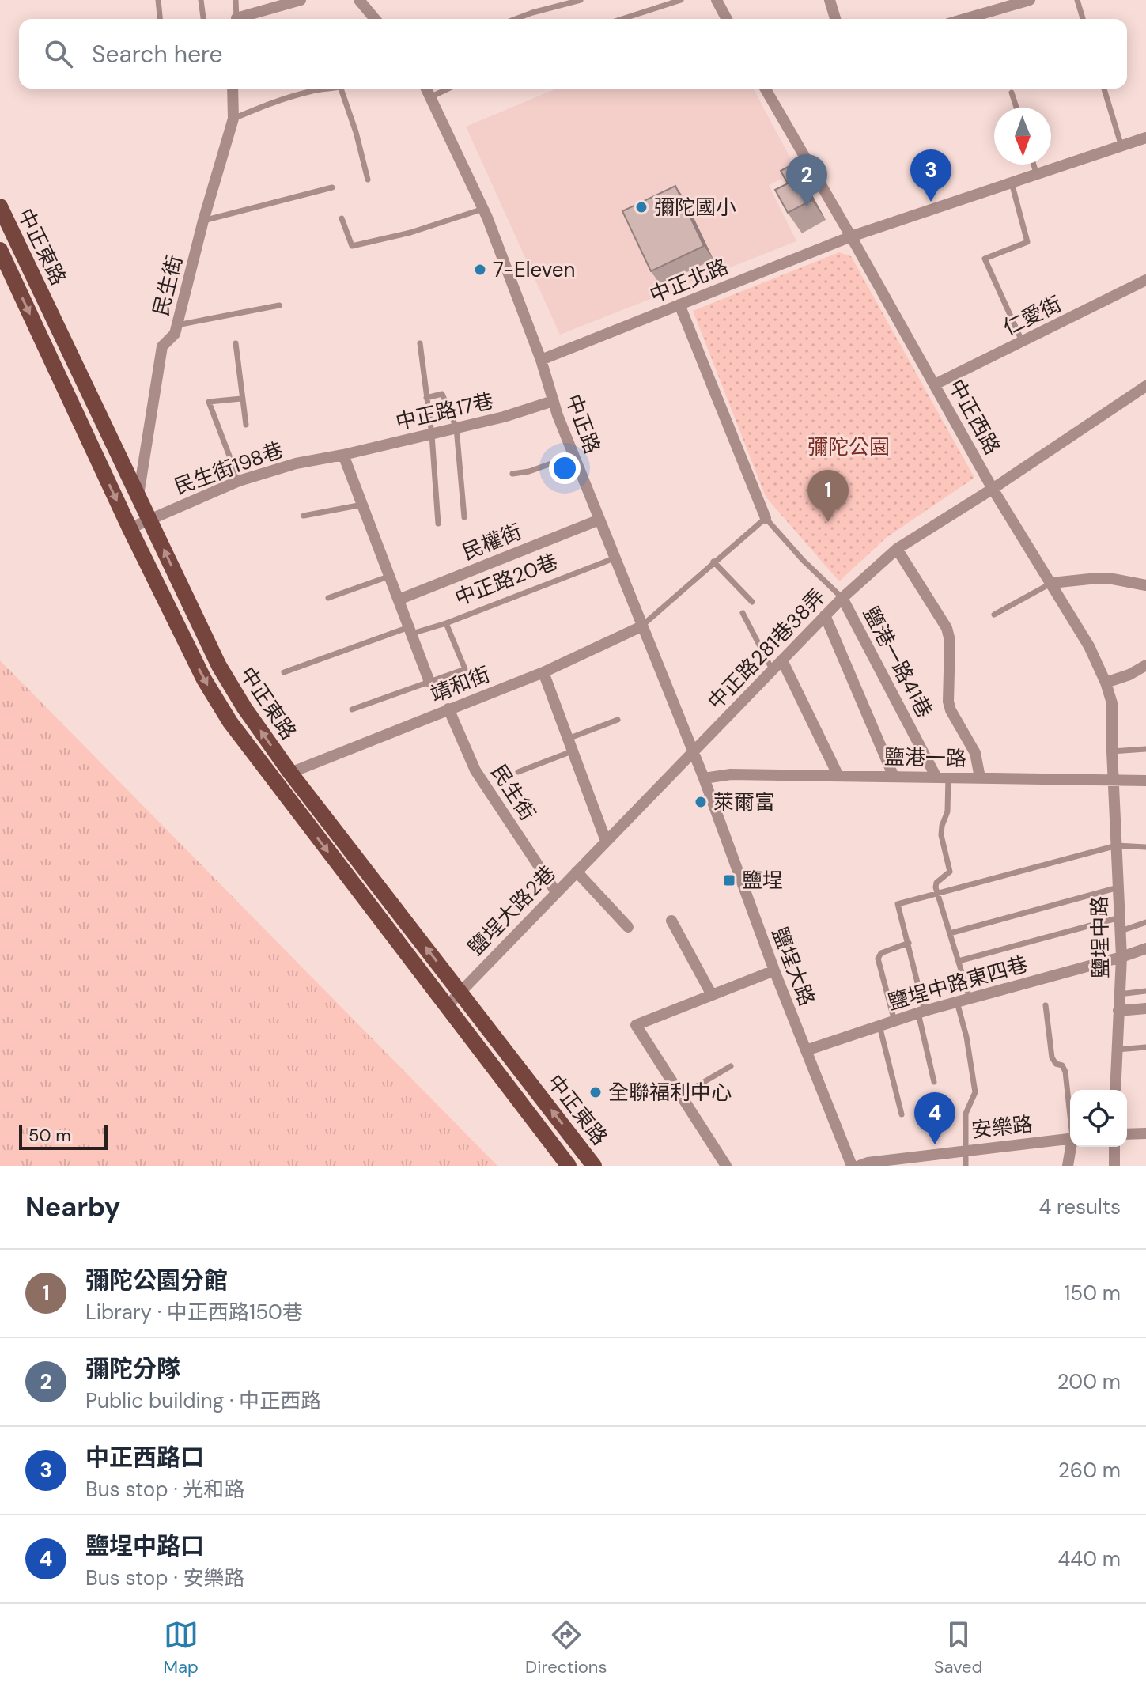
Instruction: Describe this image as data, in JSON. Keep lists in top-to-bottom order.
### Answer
{
  "streets": {
    "main road": ["中正東路"],
    "street": [
      "中正北路",
      "民生街",
      "仁愛街",
      "中正路17巷",
      "中正西路",
      "中正路",
      "民生街198巷",
      "民權街",
      "中正路281巷38弄",
      "鹽港一路41巷",
      "靖和街",
      "鹽港一路",
      "鹽埕大路2巷",
      "鹽埕中路",
      "鹽埕大路",
      "鹽埕中路東四巷",
      "安樂路"
    ],
    "lane": ["中正路20巷"]
  },
  "crossings": [
    ["中正東路", "民生街"],
    ["中正東路", "民生街198巷"],
    ["中正東路", "靖和街"],
    ["中正東路", "鹽埕大路2巷"],
    ["中正北路", "中正西路"],
    ["中正北路", "中正路"],
    ["民生街", "靖和街"],
    ["民生街", "鹽埕大路2巷"],
    ["仁愛街", "中正西路"],
    ["中正路17巷", "中正路"],
    ["中正路17巷", "民生街198巷"],
    ["中正西路", "鹽港一路"],
    ["中正西路", "鹽埕中路"],
    ["中正路", "民權街"],
    ["中正路", "中正路20巷"],
    ["中正路", "中正路281巷38弄"],
    ["中正路", "靖和街"],
    ["中正路", "鹽港一路"],
    ["中正路", "鹽埕大路"],
    ["中正路281巷38弄", "鹽港一路41巷"],
    ["中正路281巷38弄", "鹽埕大路2巷"],
    ["鹽港一路41巷", "鹽港一路"],
    ["鹽港一路", "鹽埕中路"],
    ["鹽港一路", "鹽埕大路"],
    ["鹽埕中路", "鹽埕中路東四巷"],
    ["鹽埕大路", "鹽埕中路東四巷"]
  ],
  "parks": ["彌陀公園"],
  "places": {
    "other": [
      "彌陀國小",
      "7-Eleven",
      "萊爾富",
      "全聯福利中心"
    ],
    "transit": ["鹽埕"]
  },
  "scale_bar": "50 m",
  "north": "bottom",
  "page": {
    "search": "Search here",
    "pins": [
      "3",
      "2",
      "1",
      "4"
    ],
    "scale": "50 m",
    "heading": ["Nearby", "4 results"],
    "list": [
      {
        "mark": "1",
        "name": "彌陀公園分館",
        "note": "Library · 中正西路150巷",
        "value": "150 m"
      },
      {
        "mark": "2",
        "name": "彌陀分隊",
        "note": "Public building · 中正西路",
        "value": "200 m"
      },
      {
        "mark": "3",
        "name": "中正西路口",
        "note": "Bus stop · 光和路",
        "value": "260 m"
      },
      {
        "mark": "4",
        "name": "鹽埕中路口",
        "note": "Bus stop · 安樂路",
        "value": "440 m"
      }
    ],
    "nav": ["Map", "Directions", "Saved"]
  }
}
